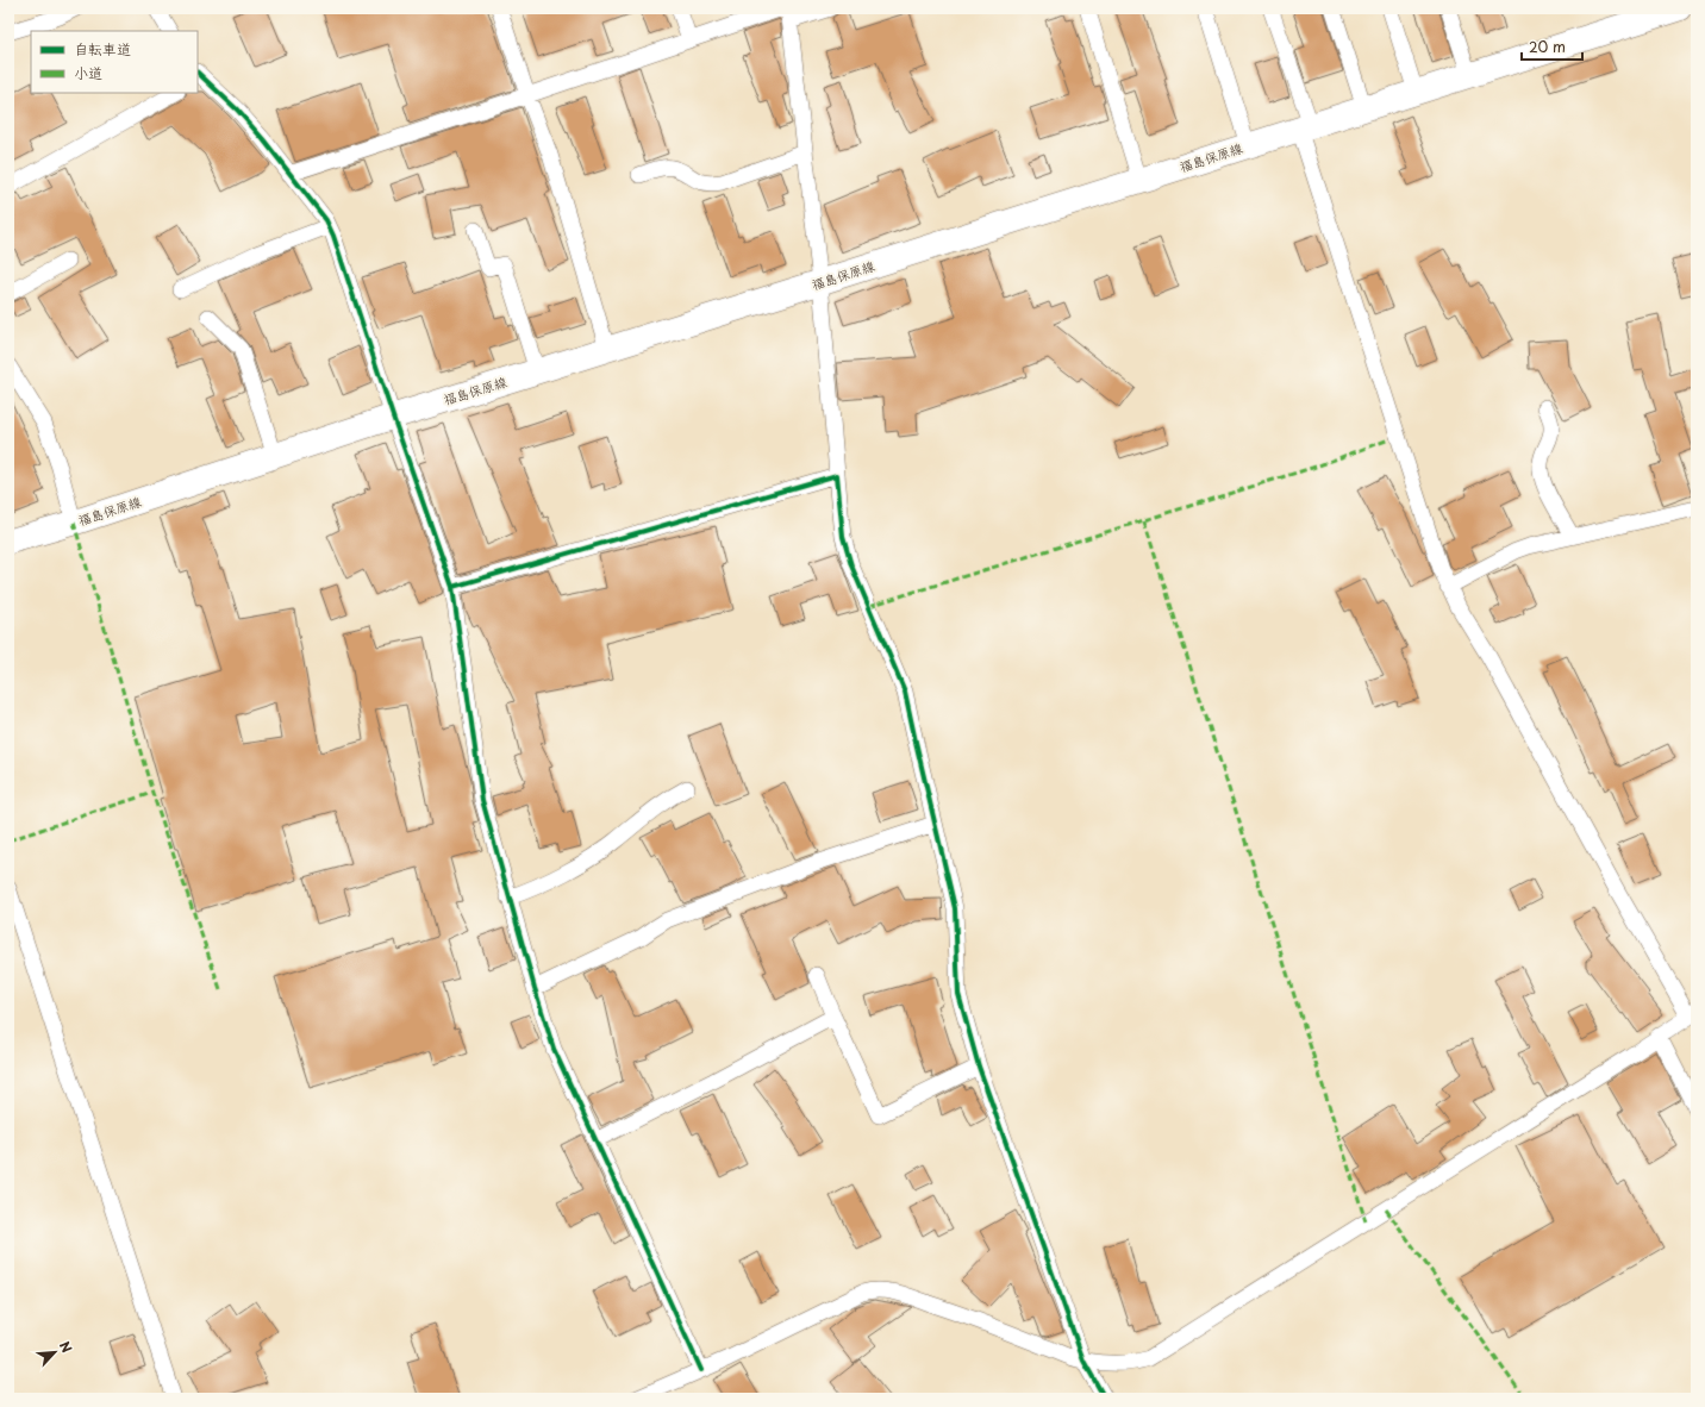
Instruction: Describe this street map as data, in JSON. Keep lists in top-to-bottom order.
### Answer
{
  "streets": {
    "main road": ["福島保原線"]
  },
  "legend": ["自転車道", "小道"],
  "scale_bar": "20 m",
  "north": "top right"
}
